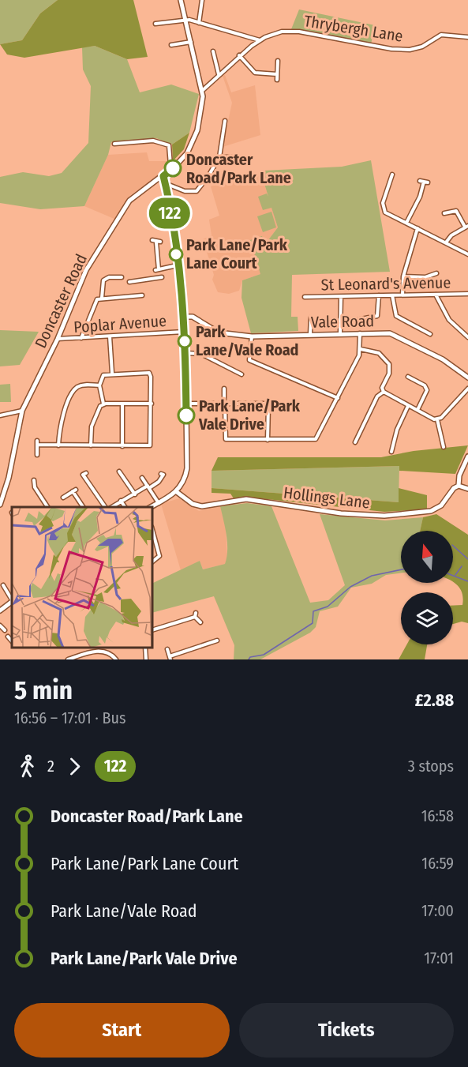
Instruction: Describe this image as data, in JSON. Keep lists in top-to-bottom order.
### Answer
{
  "streets": {
    "street": [
      "Thrybergh Lane",
      "St Leonard's Avenue",
      "Doncaster Road",
      "Vale Road",
      "Poplar Avenue",
      "Hollings Lane"
    ]
  },
  "crossings": [
    ["Doncaster Road", "Poplar Avenue"]
  ],
  "places": [
    "Doncaster Road/Park Lane",
    "Park Lane/Park Lane Court",
    "Park Lane/Vale Road",
    "Park Lane/Park Vale Drive"
  ],
  "lines": ["bus line 122"],
  "north": "top",
  "page": {
    "on_map": "122",
    "heading": ["5 min", "16:56 – 17:01 · Bus", "£2.88"],
    "legs": ["2", "122", "3 stops"],
    "list": [
      {
        "name": "Doncaster Road/Park Lane",
        "value": "16:58"
      },
      {
        "name": "Park Lane/Park Lane Court",
        "value": "16:59"
      },
      {
        "name": "Park Lane/Vale Road",
        "value": "17:00"
      },
      {
        "name": "Park Lane/Park Vale Drive",
        "value": "17:01"
      }
    ],
    "buttons": ["Start", "Tickets"]
  }
}
